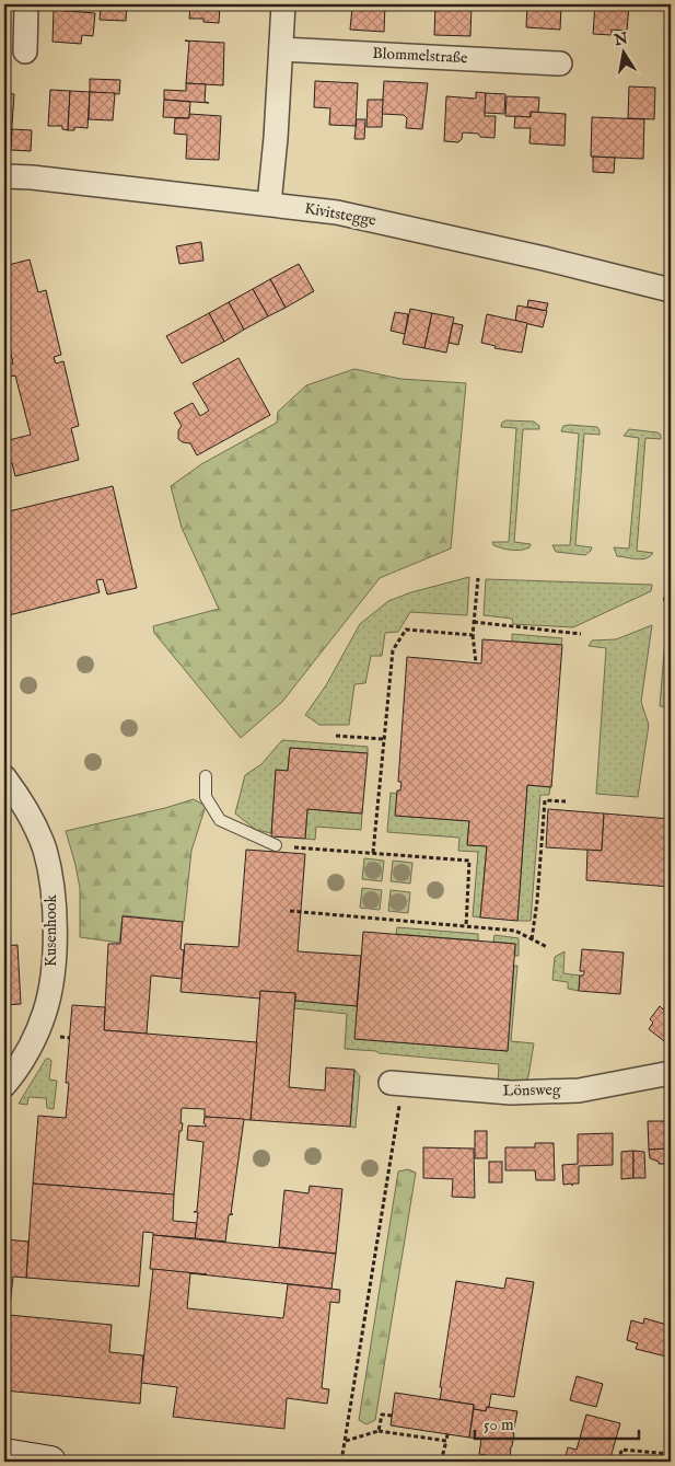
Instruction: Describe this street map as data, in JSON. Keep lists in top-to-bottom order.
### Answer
{
  "streets": {
    "street": [
      "Blommelstraße",
      "Kivitstegge",
      "Kusenhook",
      "Lönsweg"
    ]
  },
  "scale_bar": "50 m",
  "north": "top"
}
